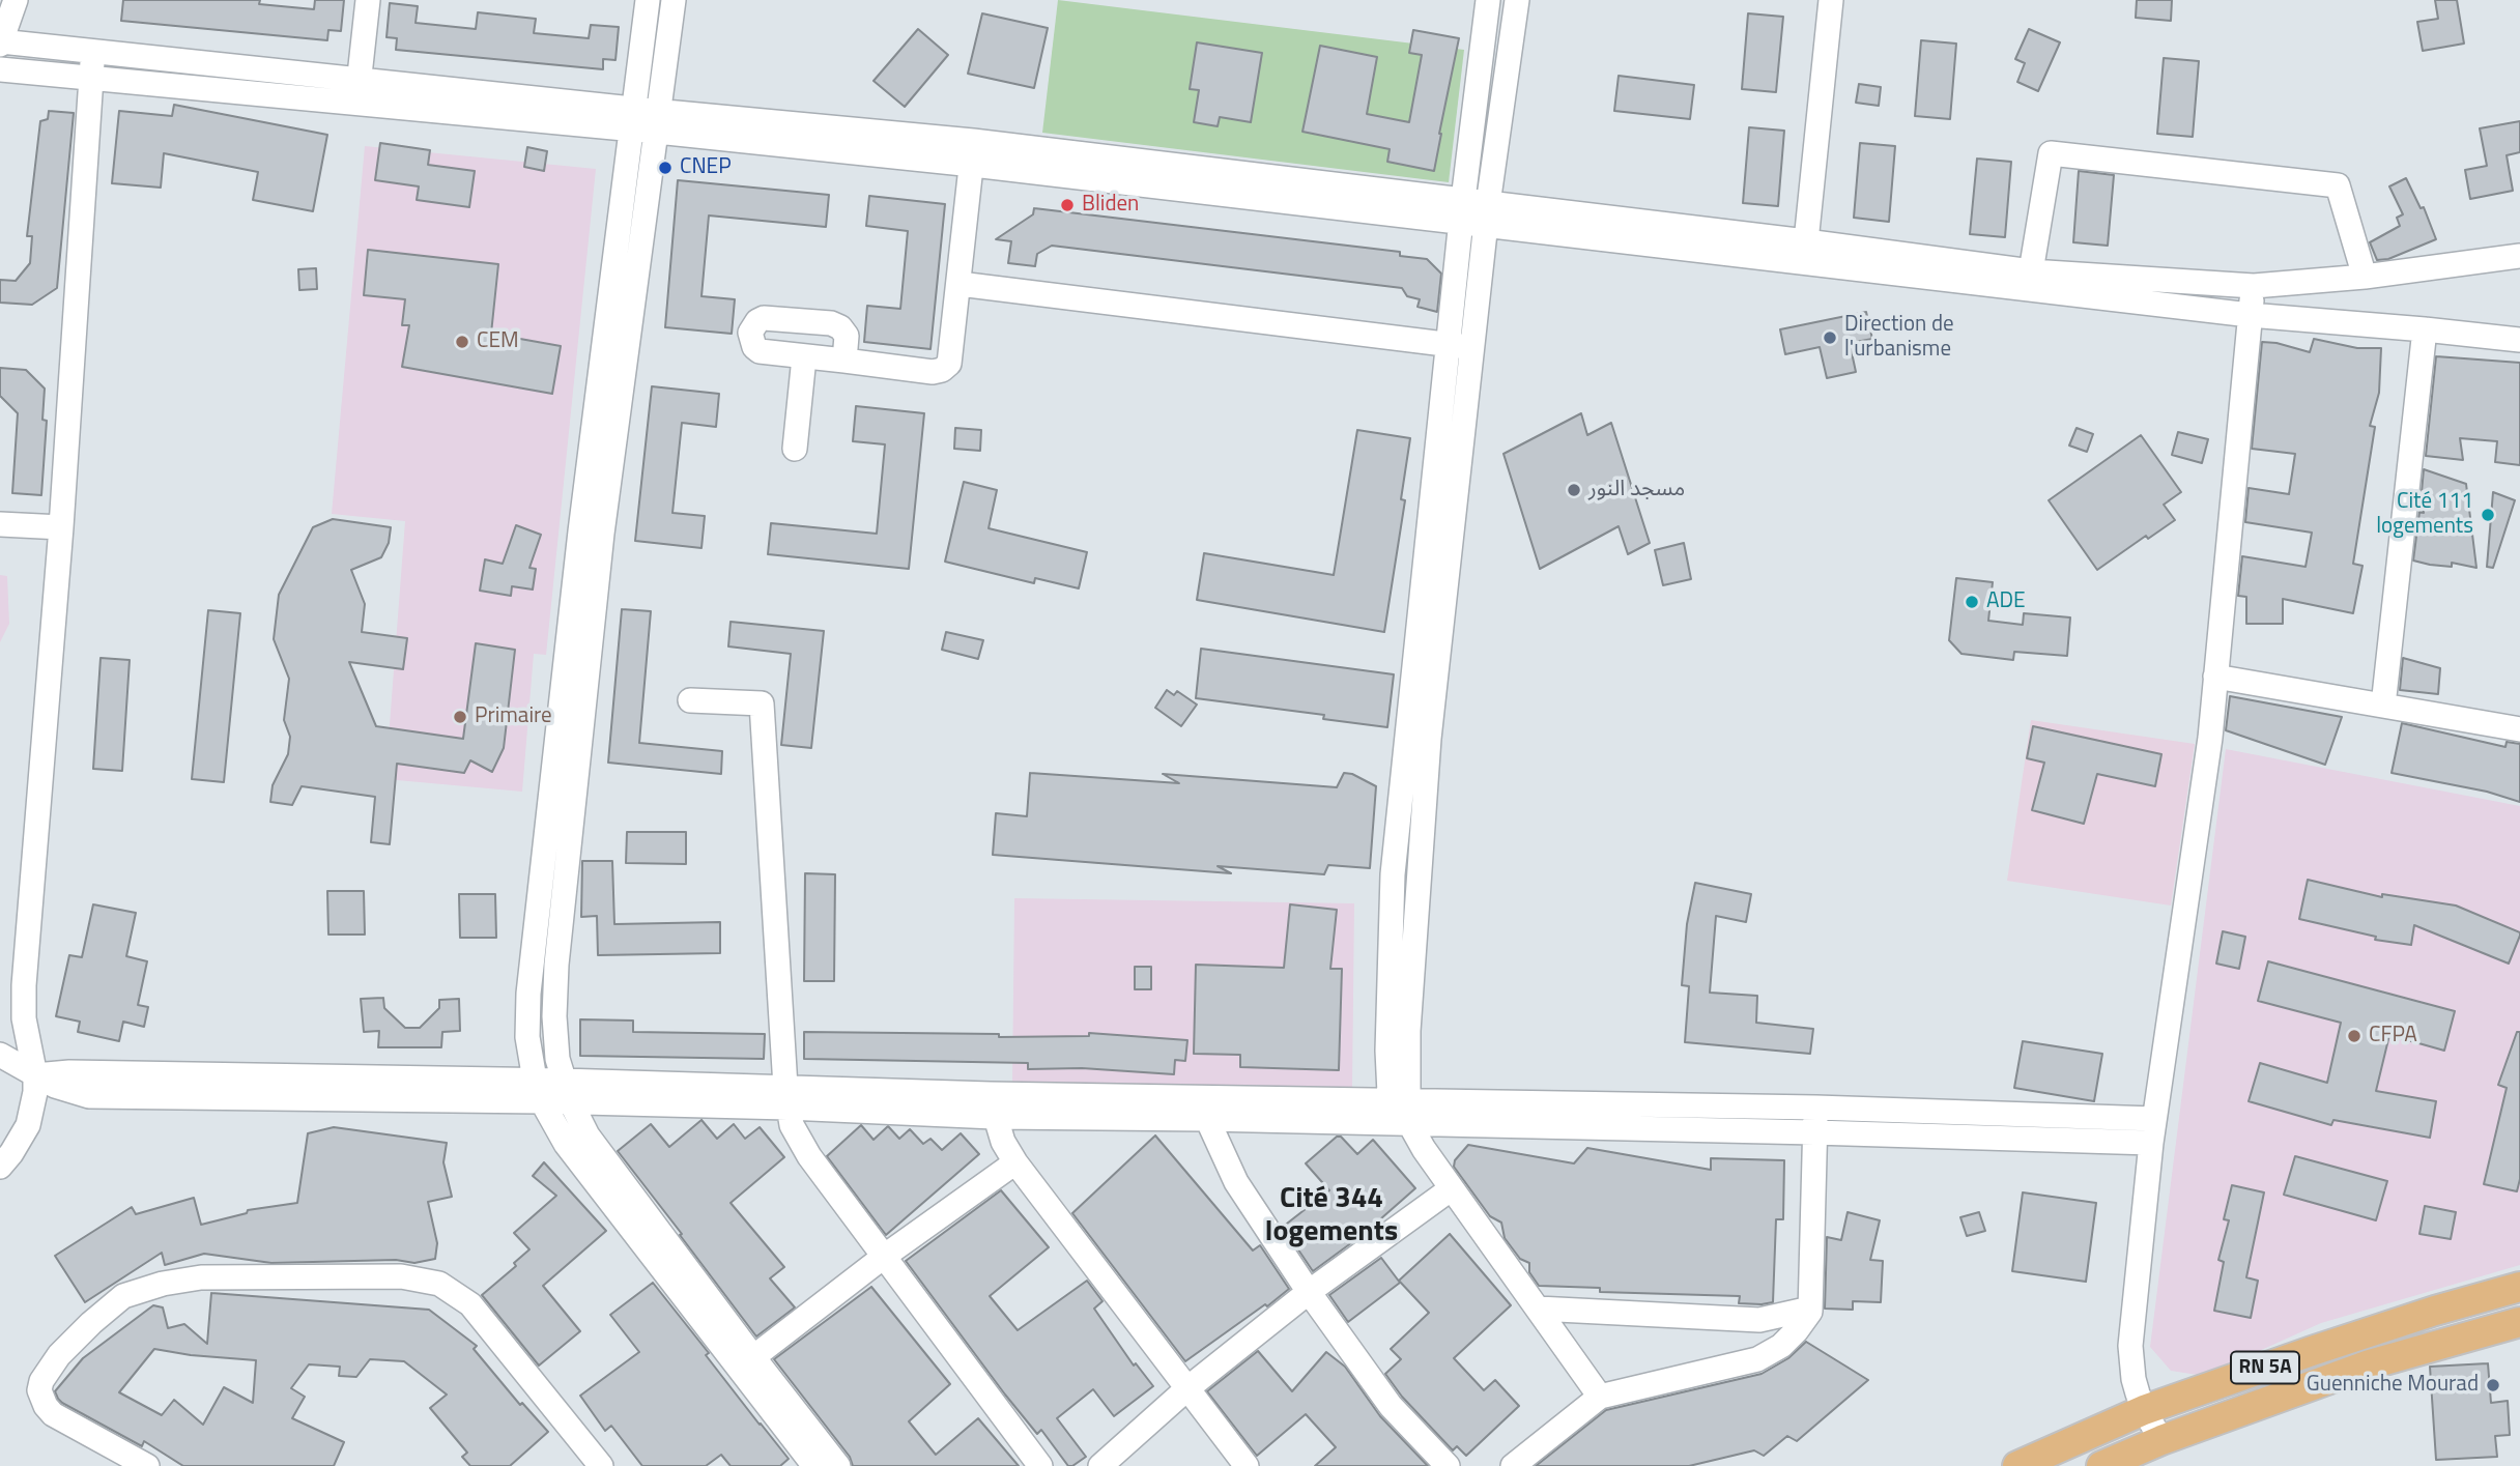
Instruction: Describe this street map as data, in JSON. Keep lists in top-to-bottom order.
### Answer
{
  "streets": {
    "main road": ["RN 5A"]
  },
  "districts": ["Cité 344 logements"],
  "places": [
    "CNEP",
    "Bliden",
    "Direction de l'urbanisme",
    "CEM",
    "مسجد النور",
    "Cité 111 logements",
    "ADE",
    "Primaire",
    "CFPA",
    "Guenniche Mourad"
  ]
}
